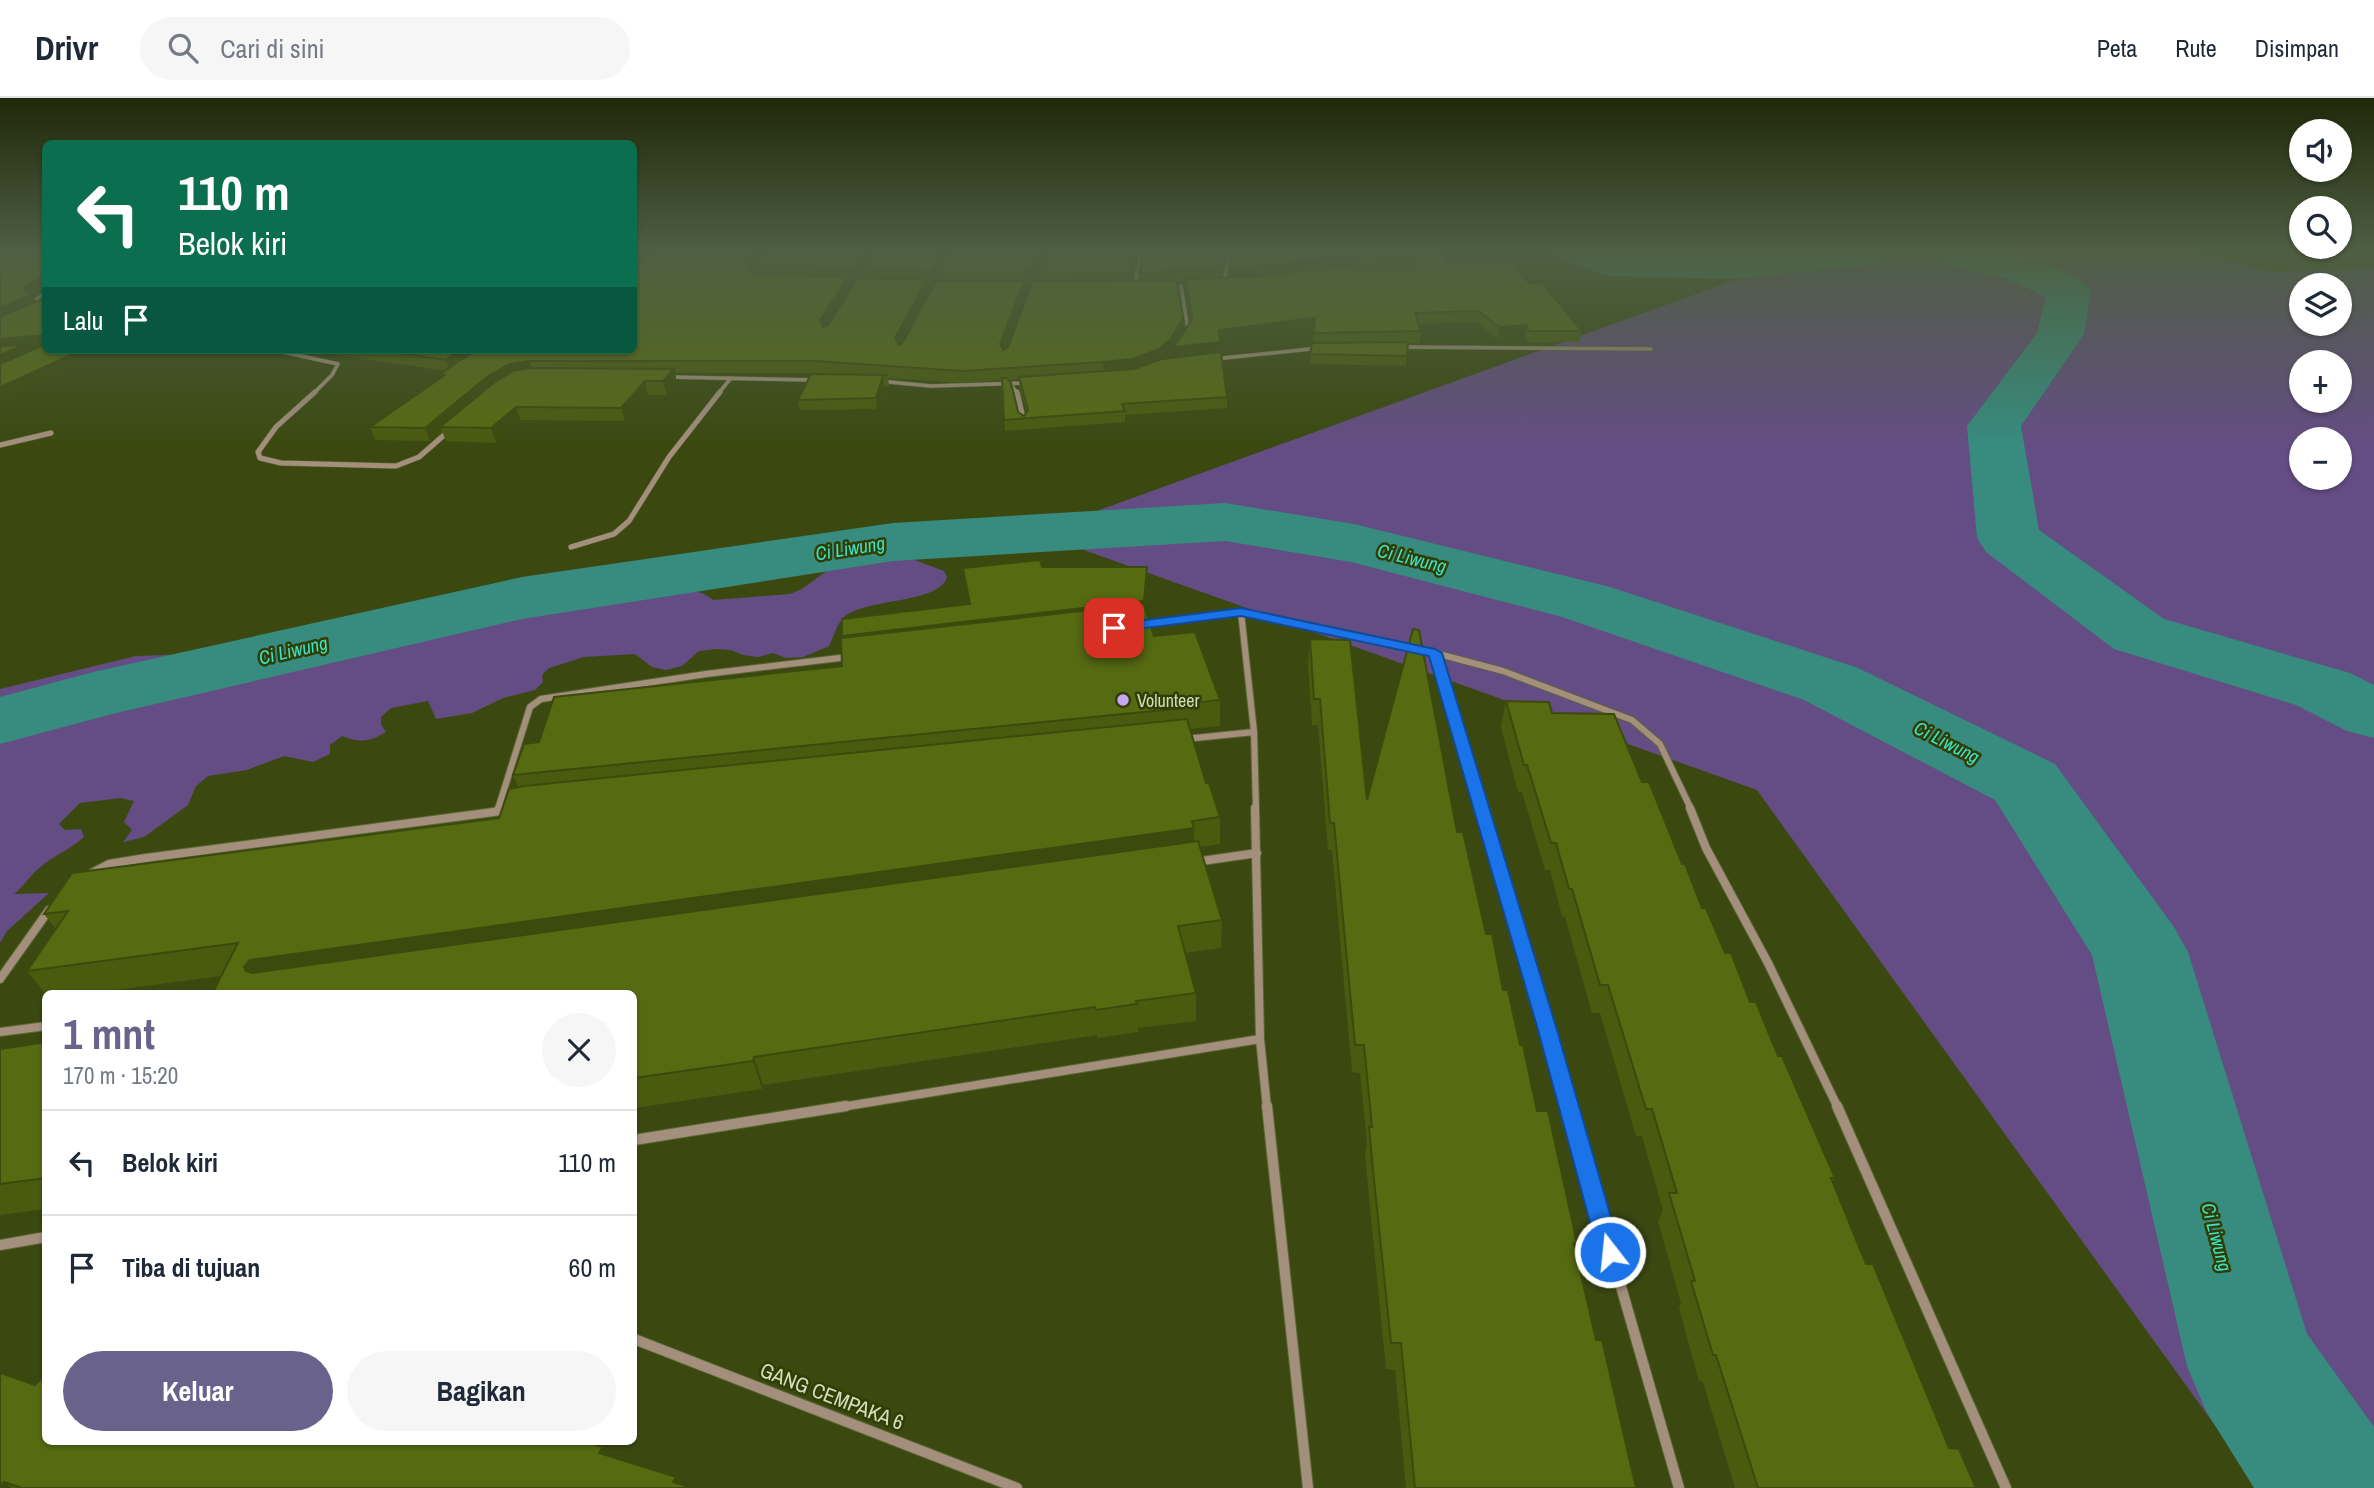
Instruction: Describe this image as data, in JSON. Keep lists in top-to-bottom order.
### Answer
{
  "streets": {
    "street": ["GANG CEMPAKA 6"]
  },
  "water": ["Ci Liwung"],
  "places": ["Volunteer"],
  "page": {
    "header": "Drivr",
    "search": "Cari di sini",
    "nav": ["Peta", "Rute", "Disimpan"],
    "map_buttons": ["+", "−"],
    "turn": ["110 m", "Belok kiri"],
    "then": "Lalu",
    "heading": ["1 mnt", "170 m · 15:20"],
    "list": [
      {
        "name": "Belok kiri",
        "value": "110 m"
      },
      {
        "name": "Tiba di tujuan",
        "value": "60 m"
      }
    ],
    "buttons": ["Keluar", "Bagikan"]
  }
}
